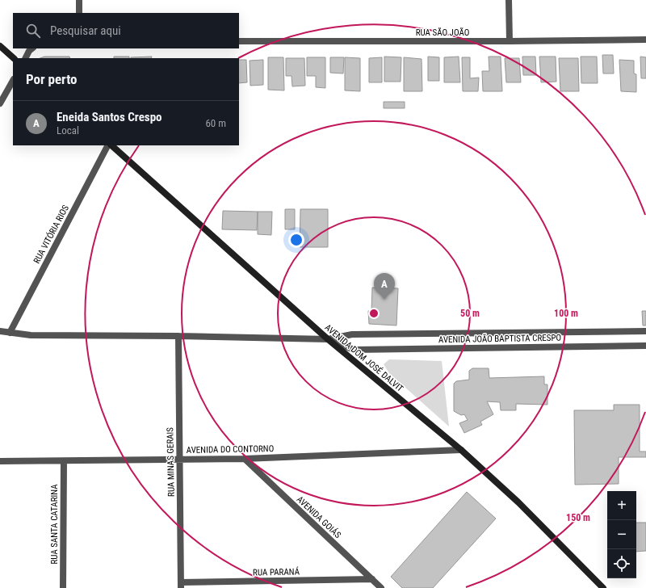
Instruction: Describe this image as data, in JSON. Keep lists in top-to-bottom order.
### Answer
{
  "streets": {
    "street": [
      "RUA SÃO JOÃO",
      "RUA VITÓRIA RIOS",
      "AVENIDA JOÃO BAPTISTA CRESPO",
      "AVENIDA DOM JOSÉ DALVIT",
      "AVENIDA DO CONTORNO",
      "RUA MINAS GERAIS",
      "AVENIDA GOIÁS",
      "RUA SANTA CATARINA",
      "RUA PARANÁ"
    ]
  },
  "crossings": [
    ["AVENIDA JOÃO BAPTISTA CRESPO", "AVENIDA DOM JOSÉ DALVIT"],
    ["AVENIDA DOM JOSÉ DALVIT", "AVENIDA DO CONTORNO"],
    ["AVENIDA DO CONTORNO", "RUA MINAS GERAIS"],
    ["AVENIDA DO CONTORNO", "AVENIDA GOIÁS"],
    ["AVENIDA DO CONTORNO", "RUA SANTA CATARINA"],
    ["RUA MINAS GERAIS", "RUA PARANÁ"],
    ["AVENIDA GOIÁS", "RUA PARANÁ"]
  ],
  "page": {
    "search": "Pesquisar aqui",
    "heading": "Por perto",
    "list": [
      {
        "mark": "A",
        "name": "Eneida Santos Crespo",
        "note": "Local",
        "value": "60 m"
      }
    ],
    "pins": "A",
    "map_buttons": ["+", "−"]
  },
  "rings": ["50 m", "100 m", "150 m"]
}
